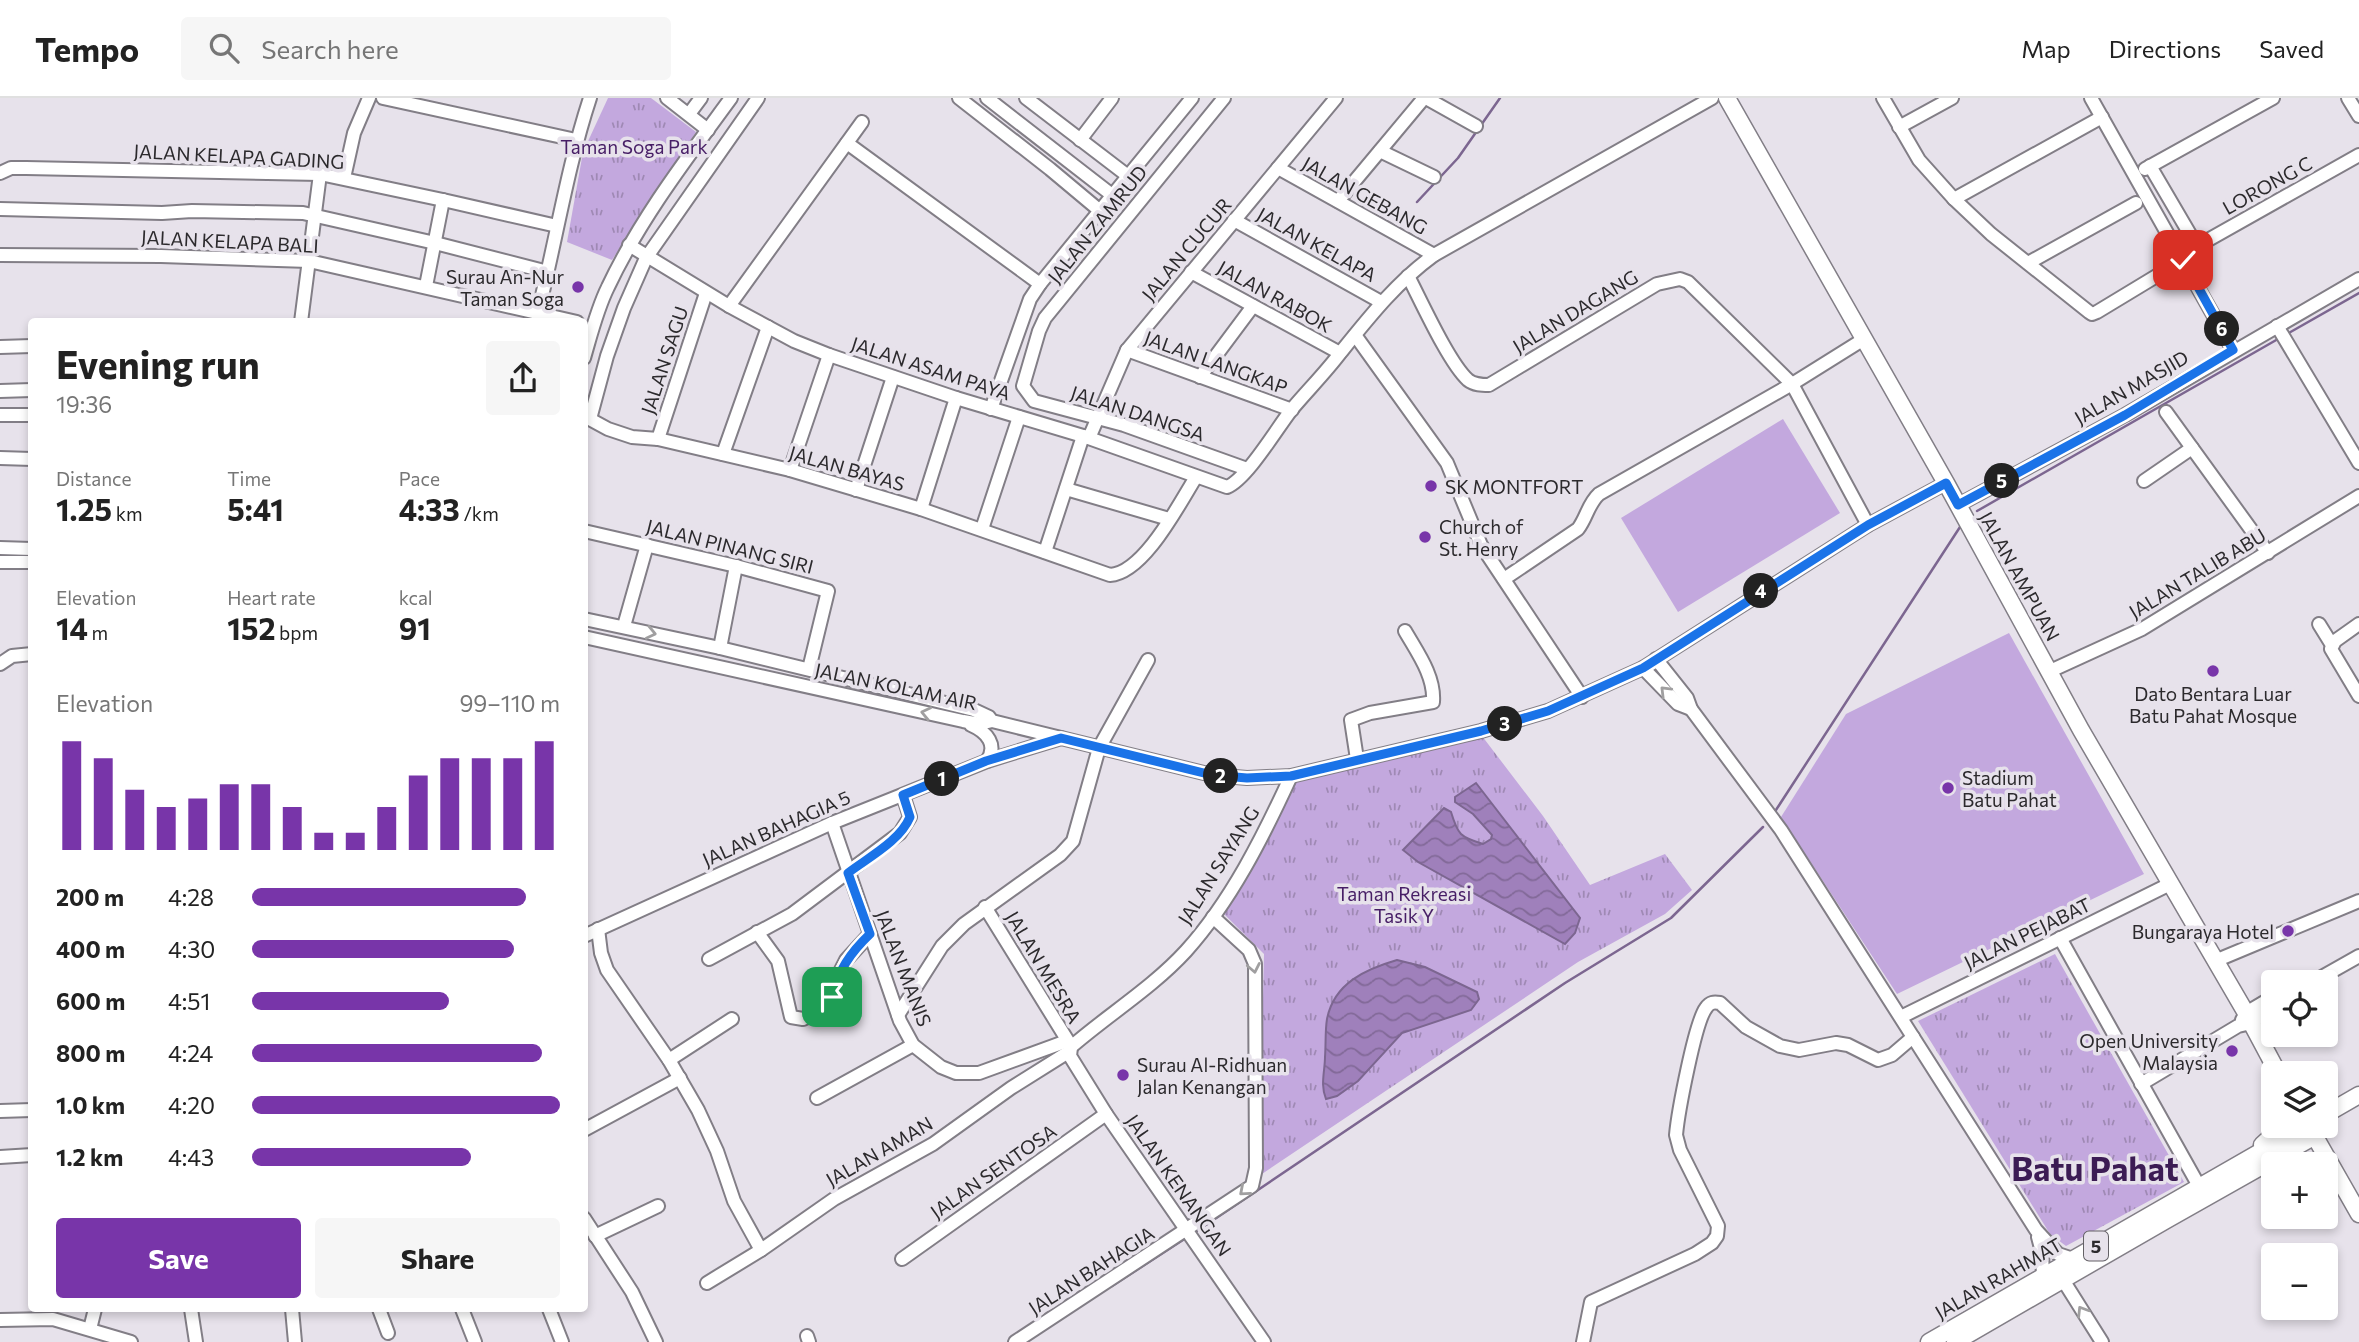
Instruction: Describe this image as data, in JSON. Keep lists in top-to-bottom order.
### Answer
{
  "streets": {
    "main road": ["JALAN AMPUAN", "5", "JALAN RAHMAT"],
    "street": [
      "JALAN KELAPA GADING",
      "LORONG C",
      "JALAN GEBANG",
      "JALAN ZAMRUD",
      "JALAN KELAPA BALI",
      "JALAN KELAPA",
      "JALAN CUCUR",
      "JALAN RABOK",
      "JALAN DAGANG",
      "JALAN SAGU",
      "JALAN LANGKAP",
      "JALAN ASAM PAYA",
      "JALAN MASJID",
      "JALAN DANGSA",
      "JALAN BAYAS",
      "JALAN PINANG SIRI",
      "JALAN TALIB ABU",
      "JALAN KOLAM AIR",
      "JALAN BAHAGIA 5",
      "JALAN SAYANG",
      "JALAN PEJABAT",
      "JALAN MESRA",
      "JALAN MANIS",
      "JALAN AMAN",
      "JALAN SENTOSA",
      "JALAN KENANGAN",
      "JALAN BAHAGIA"
    ]
  },
  "crossings": [
    ["JALAN GEBANG", "JALAN CUCUR"],
    ["JALAN ZAMRUD", "JALAN DANGSA"],
    ["JALAN KELAPA", "JALAN CUCUR"],
    ["JALAN CUCUR", "JALAN RABOK"],
    ["JALAN CUCUR", "JALAN LANGKAP"],
    ["JALAN CUCUR", "JALAN ASAM PAYA"],
    ["JALAN CUCUR", "JALAN DANGSA"],
    ["JALAN CUCUR", "JALAN BAYAS"],
    ["JALAN SAGU", "JALAN ASAM PAYA"],
    ["JALAN SAGU", "JALAN BAYAS"],
    ["JALAN ASAM PAYA", "JALAN DANGSA"],
    ["JALAN MASJID", "JALAN AMPUAN"],
    ["JALAN PINANG SIRI", "JALAN KOLAM AIR"],
    ["JALAN TALIB ABU", "JALAN AMPUAN"],
    ["JALAN AMPUAN", "JALAN PEJABAT"],
    ["JALAN BAHAGIA 5", "JALAN MANIS"],
    ["JALAN SAYANG", "JALAN MESRA"],
    ["JALAN SAYANG", "JALAN MANIS"],
    ["JALAN SAYANG", "JALAN AMAN"],
    ["JALAN SAYANG", "JALAN KENANGAN"],
    ["JALAN SAYANG", "JALAN BAHAGIA"],
    ["JALAN MESRA", "JALAN MANIS"],
    ["JALAN MESRA", "JALAN AMAN"],
    ["JALAN MESRA", "JALAN KENANGAN"],
    ["JALAN MANIS", "JALAN AMAN"],
    ["JALAN MANIS", "JALAN KENANGAN"],
    ["JALAN AMAN", "JALAN KENANGAN"],
    ["JALAN SENTOSA", "JALAN KENANGAN"],
    ["JALAN KENANGAN", "JALAN BAHAGIA"]
  ],
  "one_way": ["JALAN BAHAGIA"],
  "districts": ["Batu Pahat"],
  "parks": ["Taman Soga Park", "Taman Rekreasi Tasik Y"],
  "places": [
    "Surau An-Nur Taman Soga",
    "SK MONTFORT",
    "Church of St. Henry",
    "Dato Bentara Luar Batu Pahat Mosque",
    "Stadium Batu Pahat",
    "Bungaraya Hotel",
    "Open University Malaysia",
    "Surau Al-Ridhuan Jalan Kenangan"
  ],
  "page": {
    "header": "Tempo",
    "search": "Search here",
    "nav": ["Map", "Directions", "Saved"],
    "pins": [
      "6",
      "5",
      "4",
      "3",
      "2",
      "1"
    ],
    "heading": ["Evening run", "19:36"],
    "stats": [
      ["Distance", "1.25 km"],
      ["Time", "5:41"],
      ["Pace", "4:33 /km"],
      ["Elevation", "14 m"],
      ["Heart rate", "152 bpm"],
      ["kcal", "91"]
    ],
    "chart": ["Elevation", "99–110 m"],
    "list": [
      {
        "name": "200 m",
        "note": "4:28"
      },
      {
        "name": "400 m",
        "note": "4:30"
      },
      {
        "name": "600 m",
        "note": "4:51"
      },
      {
        "name": "800 m",
        "note": "4:24"
      },
      {
        "name": "1.0 km",
        "note": "4:20"
      },
      {
        "name": "1.2 km",
        "note": "4:43"
      }
    ],
    "map_buttons": ["+", "−"],
    "buttons": ["Save", "Share"]
  }
}
